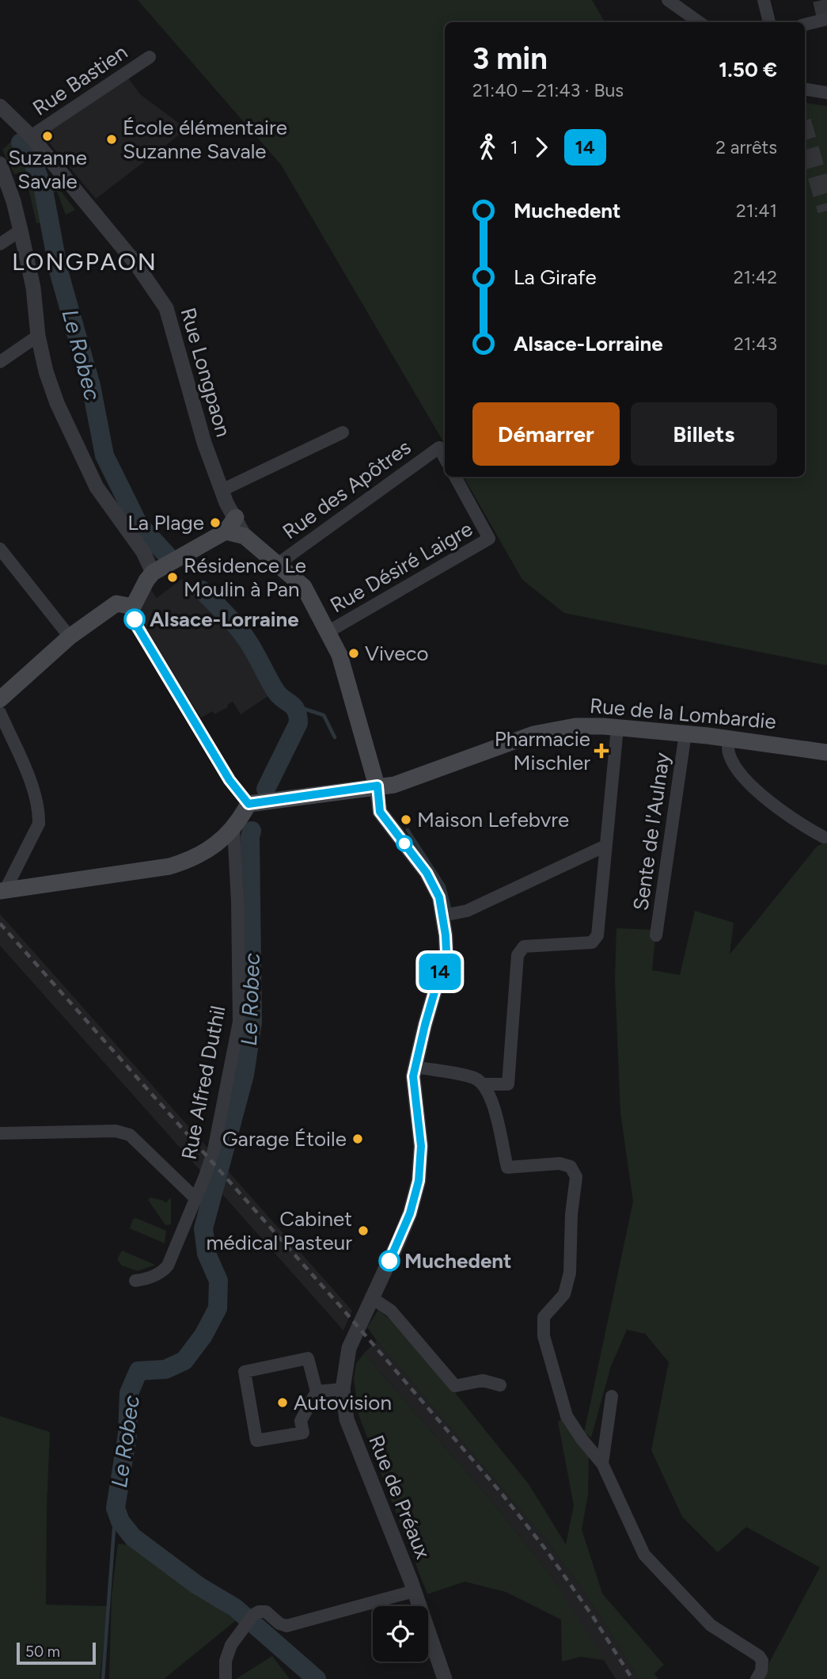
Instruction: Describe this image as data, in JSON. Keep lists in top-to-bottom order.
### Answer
{
  "streets": {
    "main road": ["Rue de la Lombardie"],
    "street": [
      "Rue Bastien",
      "Rue Longpaon",
      "Rue des Apôtres",
      "Rue Désiré Laigre",
      "Sente de l'Aulnay",
      "Rue Alfred Duthil",
      "Rue de Préaux"
    ]
  },
  "crossings": [
    ["Rue Bastien", "Rue Longpaon"],
    ["Rue de la Lombardie", "Sente de l'Aulnay"],
    ["Rue de la Lombardie", "Rue de Préaux"]
  ],
  "districts": ["LONGPAON"],
  "water": ["Le Robec"],
  "places": {
    "other": [
      "Suzanne Savale",
      "École élémentaire Suzanne Savale",
      "La Plage",
      "Résidence Le Moulin à Pan",
      "Alsace-Lorraine",
      "Viveco",
      "Maison Lefebvre",
      "Garage Étoile",
      "Cabinet médical Pasteur",
      "Muchedent",
      "Autovision"
    ],
    "health": ["Pharmacie Mischler"]
  },
  "lines": ["bus line 14"],
  "scale_bar": "50 m",
  "page": {
    "on_map": "14",
    "heading": ["3 min", "21:40 – 21:43 · Bus", "1.50 €"],
    "legs": ["1", "14", "2 arrêts"],
    "list": [
      {
        "name": "Muchedent",
        "value": "21:41"
      },
      {
        "name": "La Girafe",
        "value": "21:42"
      },
      {
        "name": "Alsace-Lorraine",
        "value": "21:43"
      }
    ],
    "buttons": ["Démarrer", "Billets"],
    "scale": "50 m"
  }
}
